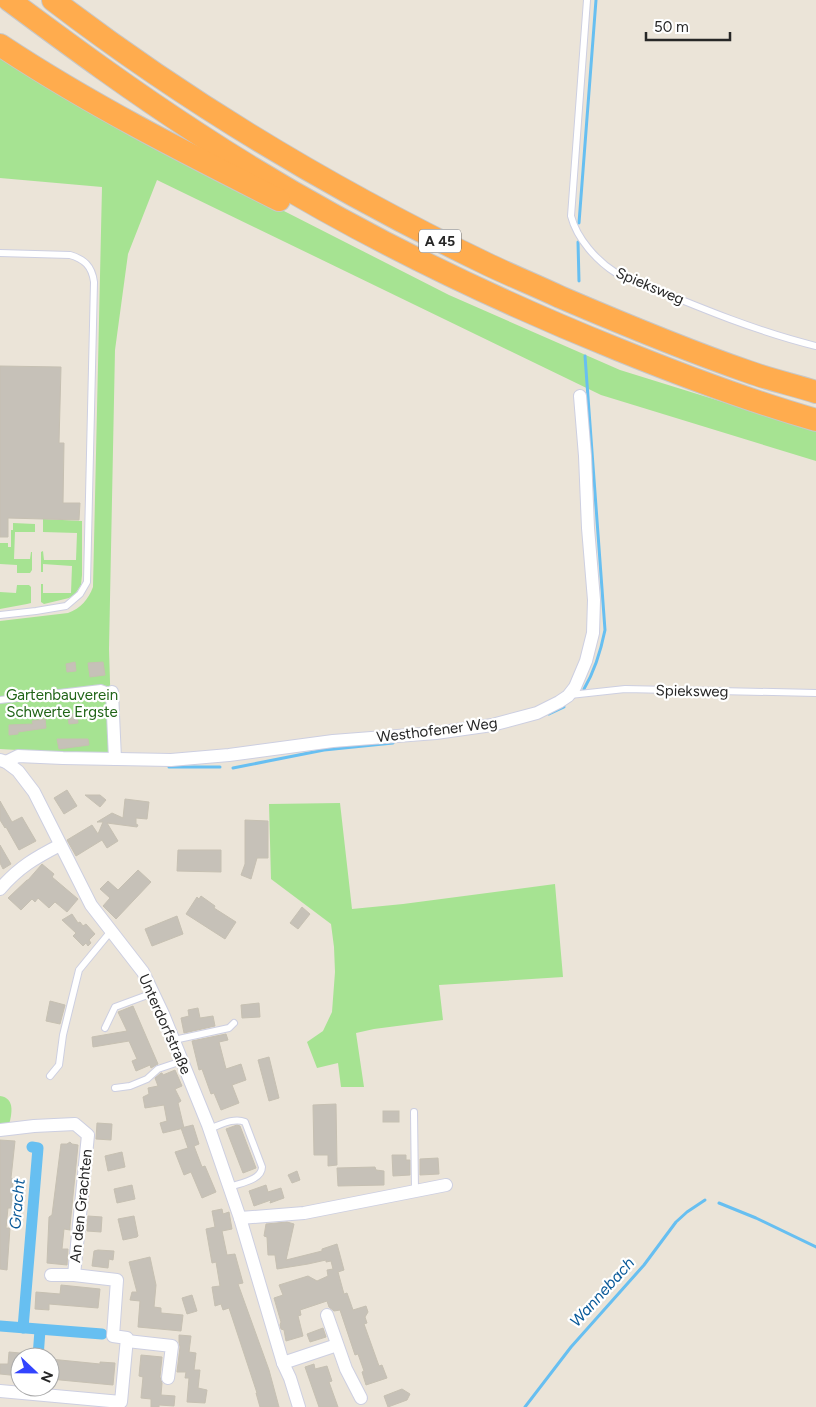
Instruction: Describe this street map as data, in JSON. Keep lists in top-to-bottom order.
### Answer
{
  "streets": {
    "highway": ["A 45"],
    "street": ["Westhofener Weg", "Unterdorfstraße", "An den Grachten"],
    "lane": ["Spieksweg"]
  },
  "crossings": [
    ["Spieksweg", "Westhofener Weg"],
    ["Westhofener Weg", "Unterdorfstraße"]
  ],
  "water": ["Gracht", "Wannebach"],
  "parks": ["Gartenbauverein Schwerte Ergste"],
  "scale_bar": "50 m",
  "north": "right"
}
